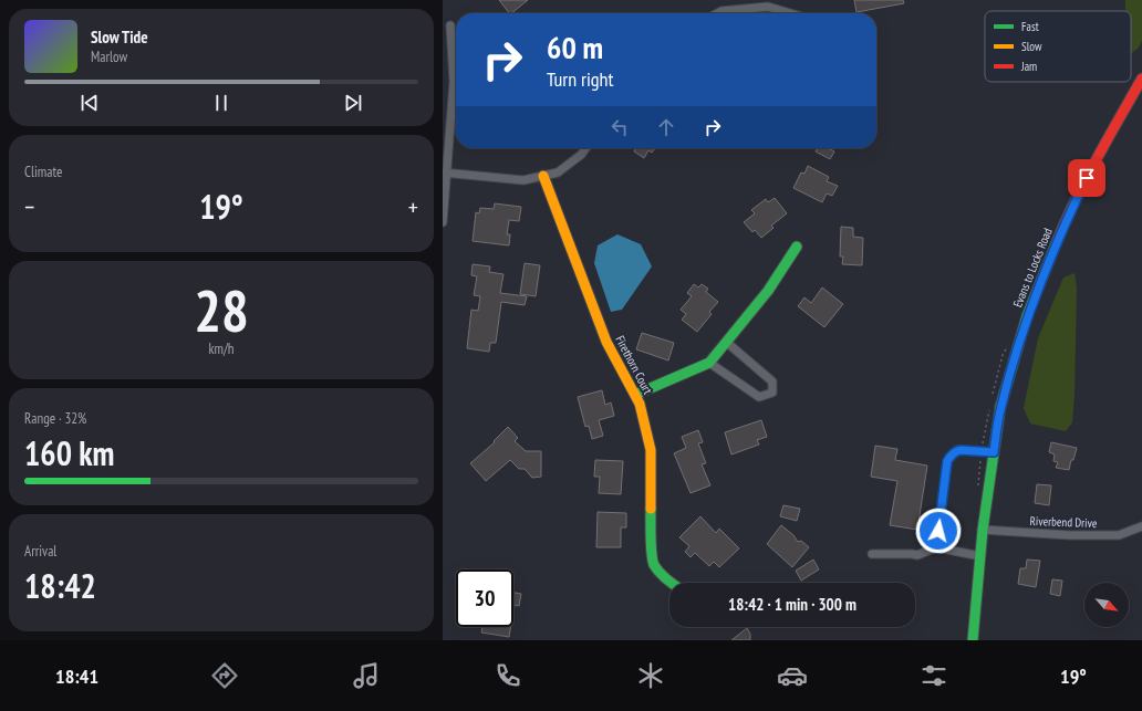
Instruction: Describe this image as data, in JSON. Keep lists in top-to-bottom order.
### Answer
{
  "streets": {
    "street": ["Evans to Locks Road", "Firethorn Court", "Riverbend Drive"]
  },
  "crossings": [
    ["Evans to Locks Road", "Riverbend Drive"]
  ],
  "legend": ["Fast", "Slow", "Jam"],
  "north": "bottom right",
  "page": {
    "turn": ["60 m", "Turn right"],
    "song": ["Slow Tide", "Marlow"],
    "tile": [
      "Climate",
      ["28", "km/h"],
      ["Range · 32%", "160 km"],
      ["Arrival", "18:42"]
    ],
    "heat": ["−", "19°", "+"],
    "limit": "30",
    "trip": "18:42 · 1 min · 300 m",
    "tabs": ["18:41", "19°"]
  }
}
